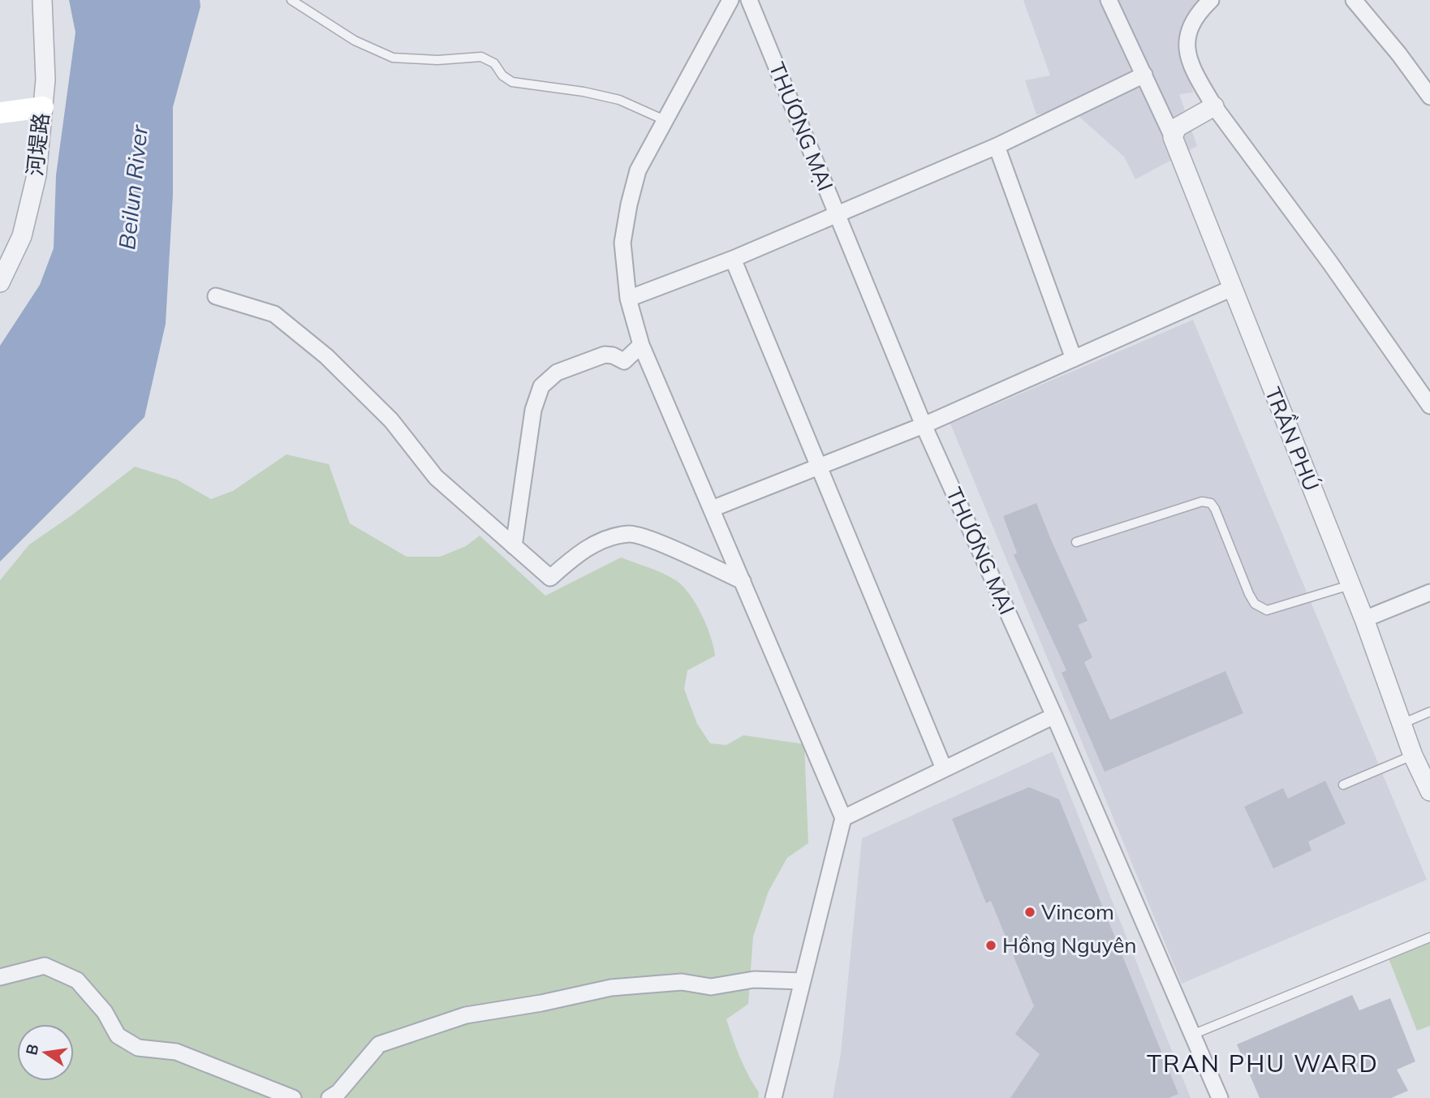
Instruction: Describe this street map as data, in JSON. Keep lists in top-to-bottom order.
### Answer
{
  "streets": {
    "street": ["THƯƠNG MẠI", "河堤路", "TRẦN PHÚ"]
  },
  "districts": ["TRAN PHU WARD"],
  "water": ["Beilun River"],
  "places": ["Vincom", "Hồng Nguyên"],
  "north": "left"
}
